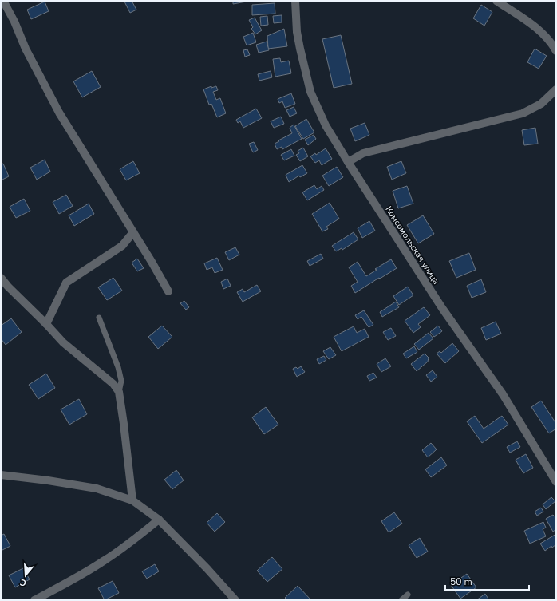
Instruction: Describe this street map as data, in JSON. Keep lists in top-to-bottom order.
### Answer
{
  "streets": {
    "street": ["Комсомольская улица"]
  },
  "scale_bar": "50 m",
  "north": "bottom"
}
